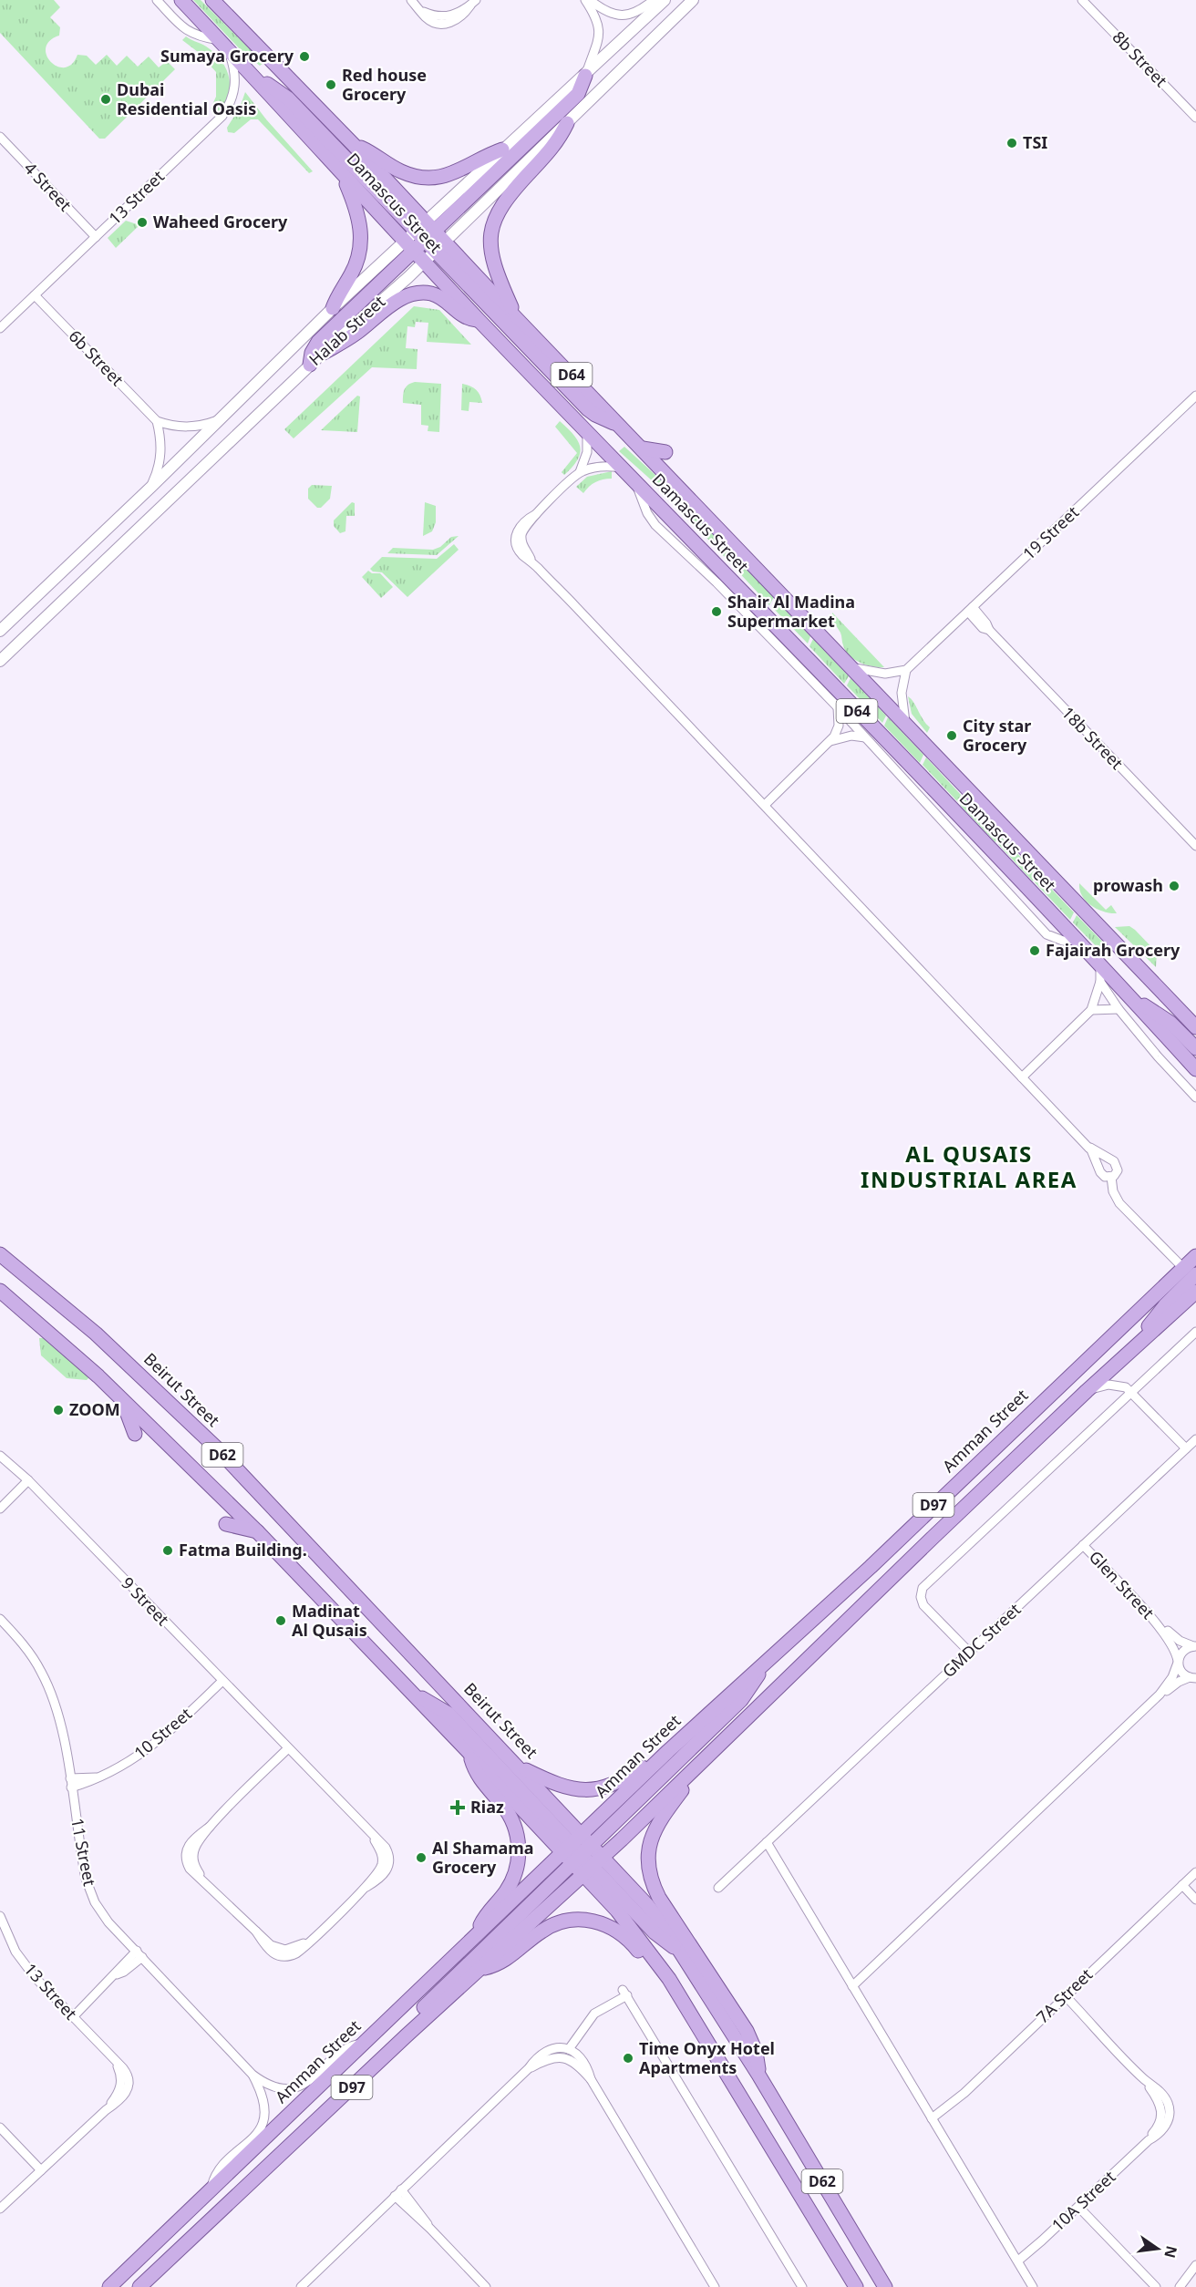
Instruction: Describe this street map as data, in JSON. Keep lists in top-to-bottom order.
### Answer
{
  "streets": {
    "main road": [
      "Damascus Street",
      "D64",
      "Beirut Street",
      "Amman Street",
      "D62",
      "D97"
    ],
    "street": [
      "8b Street",
      "4 Street",
      "13 Street",
      "Halab Street",
      "6b Street",
      "19 Street",
      "18b Street",
      "Glen Street",
      "9 Street",
      "GMDC Street",
      "10 Street",
      "11 Street",
      "7A Street",
      "10A Street"
    ]
  },
  "crossings": [
    ["4 Street", "13 Street"],
    ["13 Street", "Damascus Street"],
    ["13 Street", "6b Street"],
    ["Damascus Street", "Halab Street"],
    ["19 Street", "18b Street"],
    ["Beirut Street", "Amman Street"],
    ["Amman Street", "11 Street"],
    ["D62", "D97"],
    ["Glen Street", "GMDC Street"],
    ["9 Street", "10 Street"],
    ["10 Street", "11 Street"],
    ["7A Street", "10A Street"]
  ],
  "districts": ["AL QUSAIS INDUSTRIAL AREA"],
  "places": {
    "other": [
      "Sumaya Grocery",
      "Red house Grocery",
      "Dubai Residential Oasis",
      "TSI",
      "Waheed Grocery",
      "Shair Al Madina Supermarket",
      "City star Grocery",
      "prowash",
      "Fajairah Grocery",
      "ZOOM",
      "Fatma Building.",
      "Madinat Al Qusais",
      "Al Shamama Grocery",
      "Time Onyx Hotel Apartments"
    ],
    "health": ["Riaz"]
  },
  "north": "right"
}
